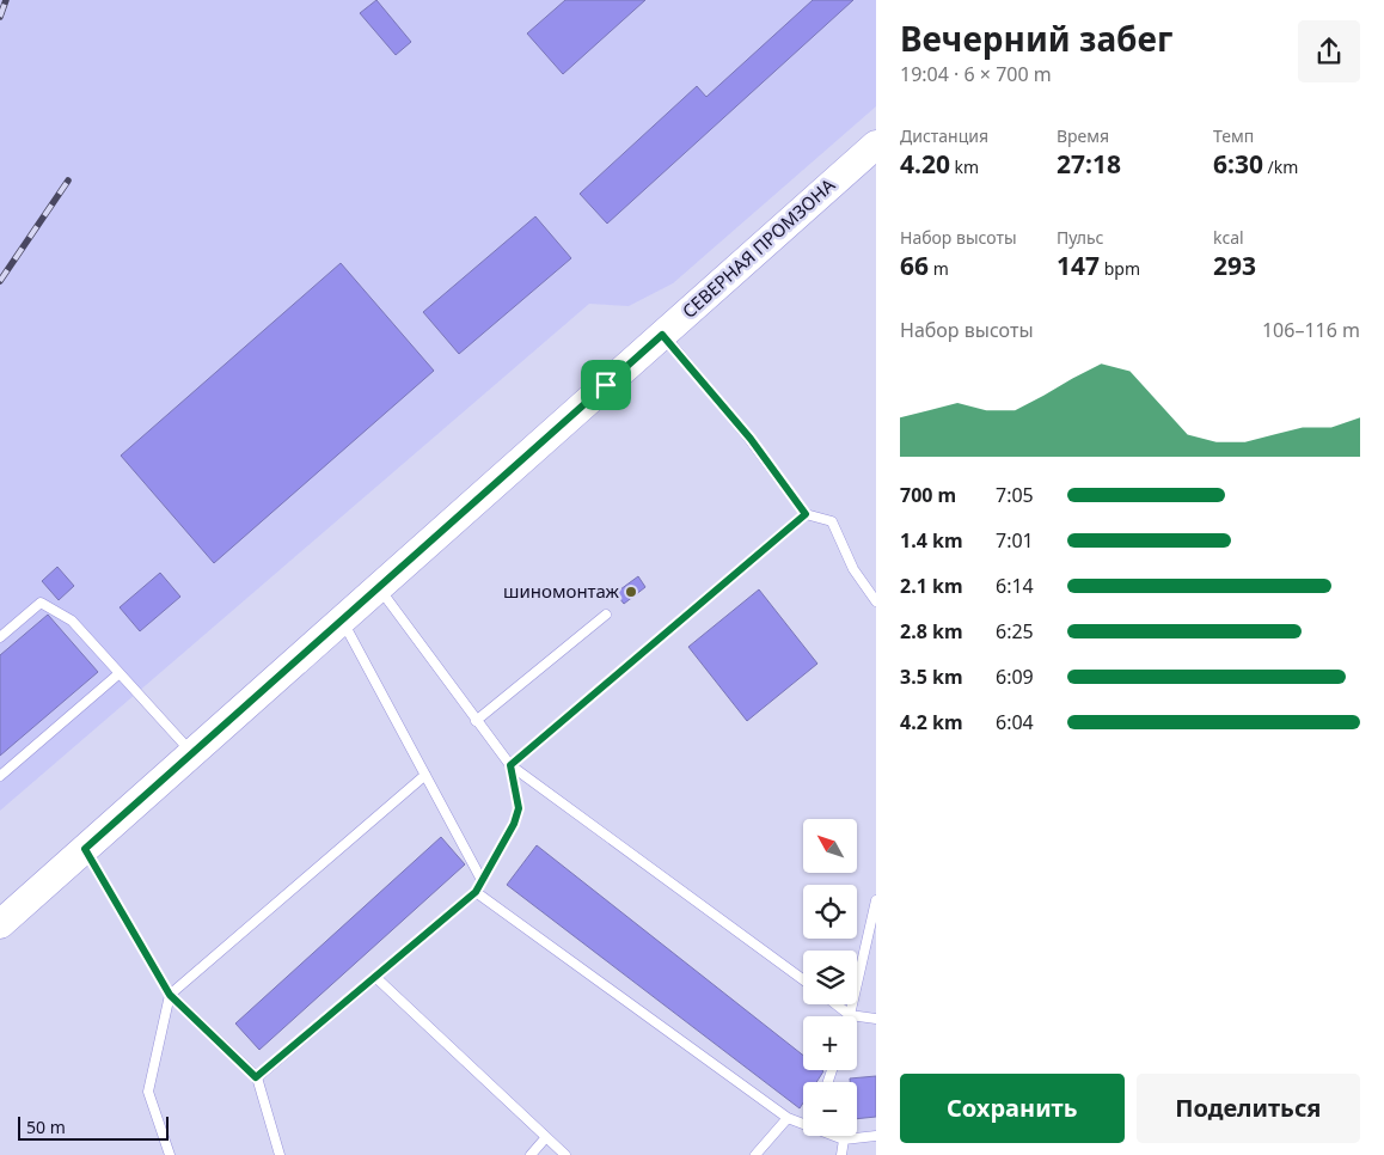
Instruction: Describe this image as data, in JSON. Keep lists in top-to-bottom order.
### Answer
{
  "streets": {
    "main road": ["СЕВЕРНАЯ ПРОМЗОНА"]
  },
  "places": ["шиномонтаж"],
  "scale_bar": "50 m",
  "north": "top left",
  "page": {
    "heading": ["Вечерний забег", "19:04 · 6 × 700 m"],
    "stats": [
      ["Дистанция", "4.20 km"],
      ["Время", "27:18"],
      ["Темп", "6:30 /km"],
      ["Набор высоты", "66 m"],
      ["Пульс", "147 bpm"],
      ["kcal", "293"]
    ],
    "chart": ["Набор высоты", "106–116 m"],
    "list": [
      {
        "name": "700 m",
        "note": "7:05"
      },
      {
        "name": "1.4 km",
        "note": "7:01"
      },
      {
        "name": "2.1 km",
        "note": "6:14"
      },
      {
        "name": "2.8 km",
        "note": "6:25"
      },
      {
        "name": "3.5 km",
        "note": "6:09"
      },
      {
        "name": "4.2 km",
        "note": "6:04"
      }
    ],
    "map_buttons": ["+", "−"],
    "buttons": ["Сохранить", "Поделиться"],
    "scale": "50 m"
  }
}
